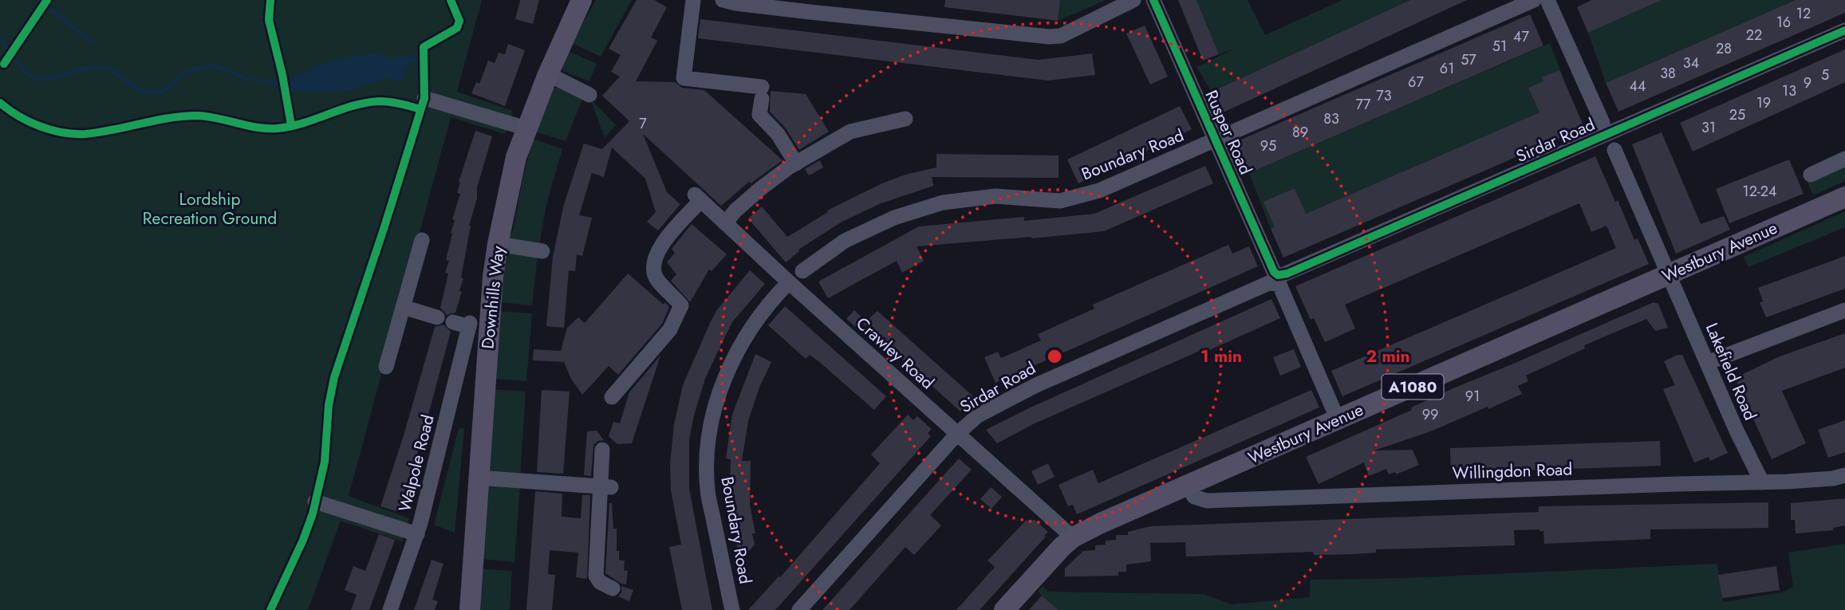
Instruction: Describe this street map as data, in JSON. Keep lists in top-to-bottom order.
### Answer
{
  "streets": {
    "main road": ["Westbury Avenue", "Downhills Way", "A1080"],
    "street": [
      "Rusper Road",
      "Sirdar Road",
      "Boundary Road",
      "Crawley Road",
      "Lakefield Road",
      "Walpole Road",
      "Willingdon Road"
    ]
  },
  "crossings": [
    ["Rusper Road", "Sirdar Road"],
    ["Rusper Road", "Boundary Road"],
    ["Rusper Road", "Westbury Avenue"],
    ["Sirdar Road", "Crawley Road"],
    ["Boundary Road", "Crawley Road"],
    ["Westbury Avenue", "Crawley Road"],
    ["Westbury Avenue", "Lakefield Road"],
    ["Westbury Avenue", "Willingdon Road"],
    ["Lakefield Road", "Willingdon Road"]
  ],
  "parks": ["Lordship Recreation Ground"],
  "house_numbers": [
    "12",
    "16",
    "22",
    "47",
    "51",
    "28",
    "57",
    "34",
    "61",
    "38",
    "5",
    "67",
    "9",
    "44",
    "13",
    "73",
    "19",
    "77",
    "25",
    "83",
    "7",
    "31",
    "89",
    "95",
    "12-24",
    "91",
    "99"
  ],
  "rings": ["1 min", "2 min"]
}
